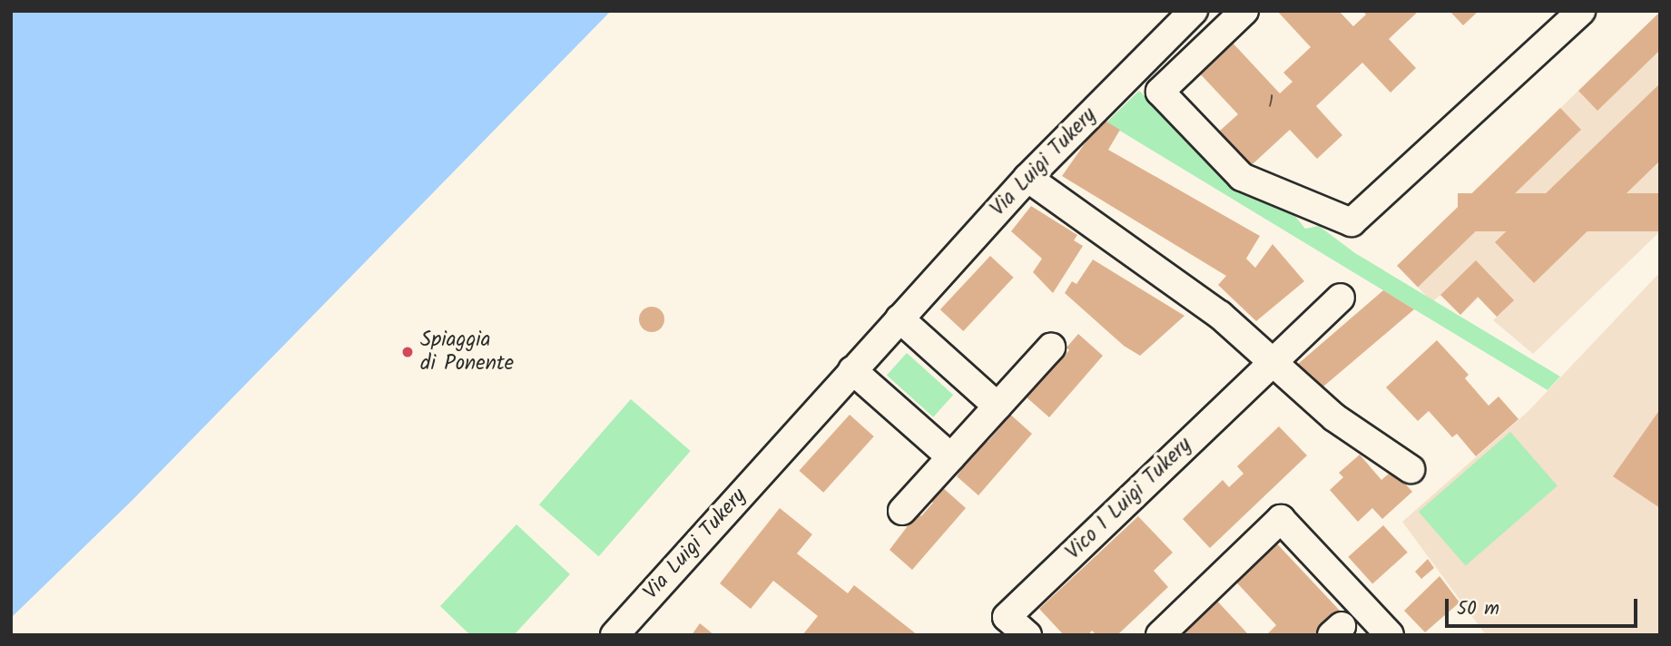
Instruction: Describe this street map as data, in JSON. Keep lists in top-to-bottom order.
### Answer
{
  "streets": {
    "street": ["Via Luigi Tukery", "Vico 1 Luigi Tukery"]
  },
  "places": ["Spiaggia di Ponente"],
  "house_numbers": ["1"],
  "scale_bar": "50 m"
}
